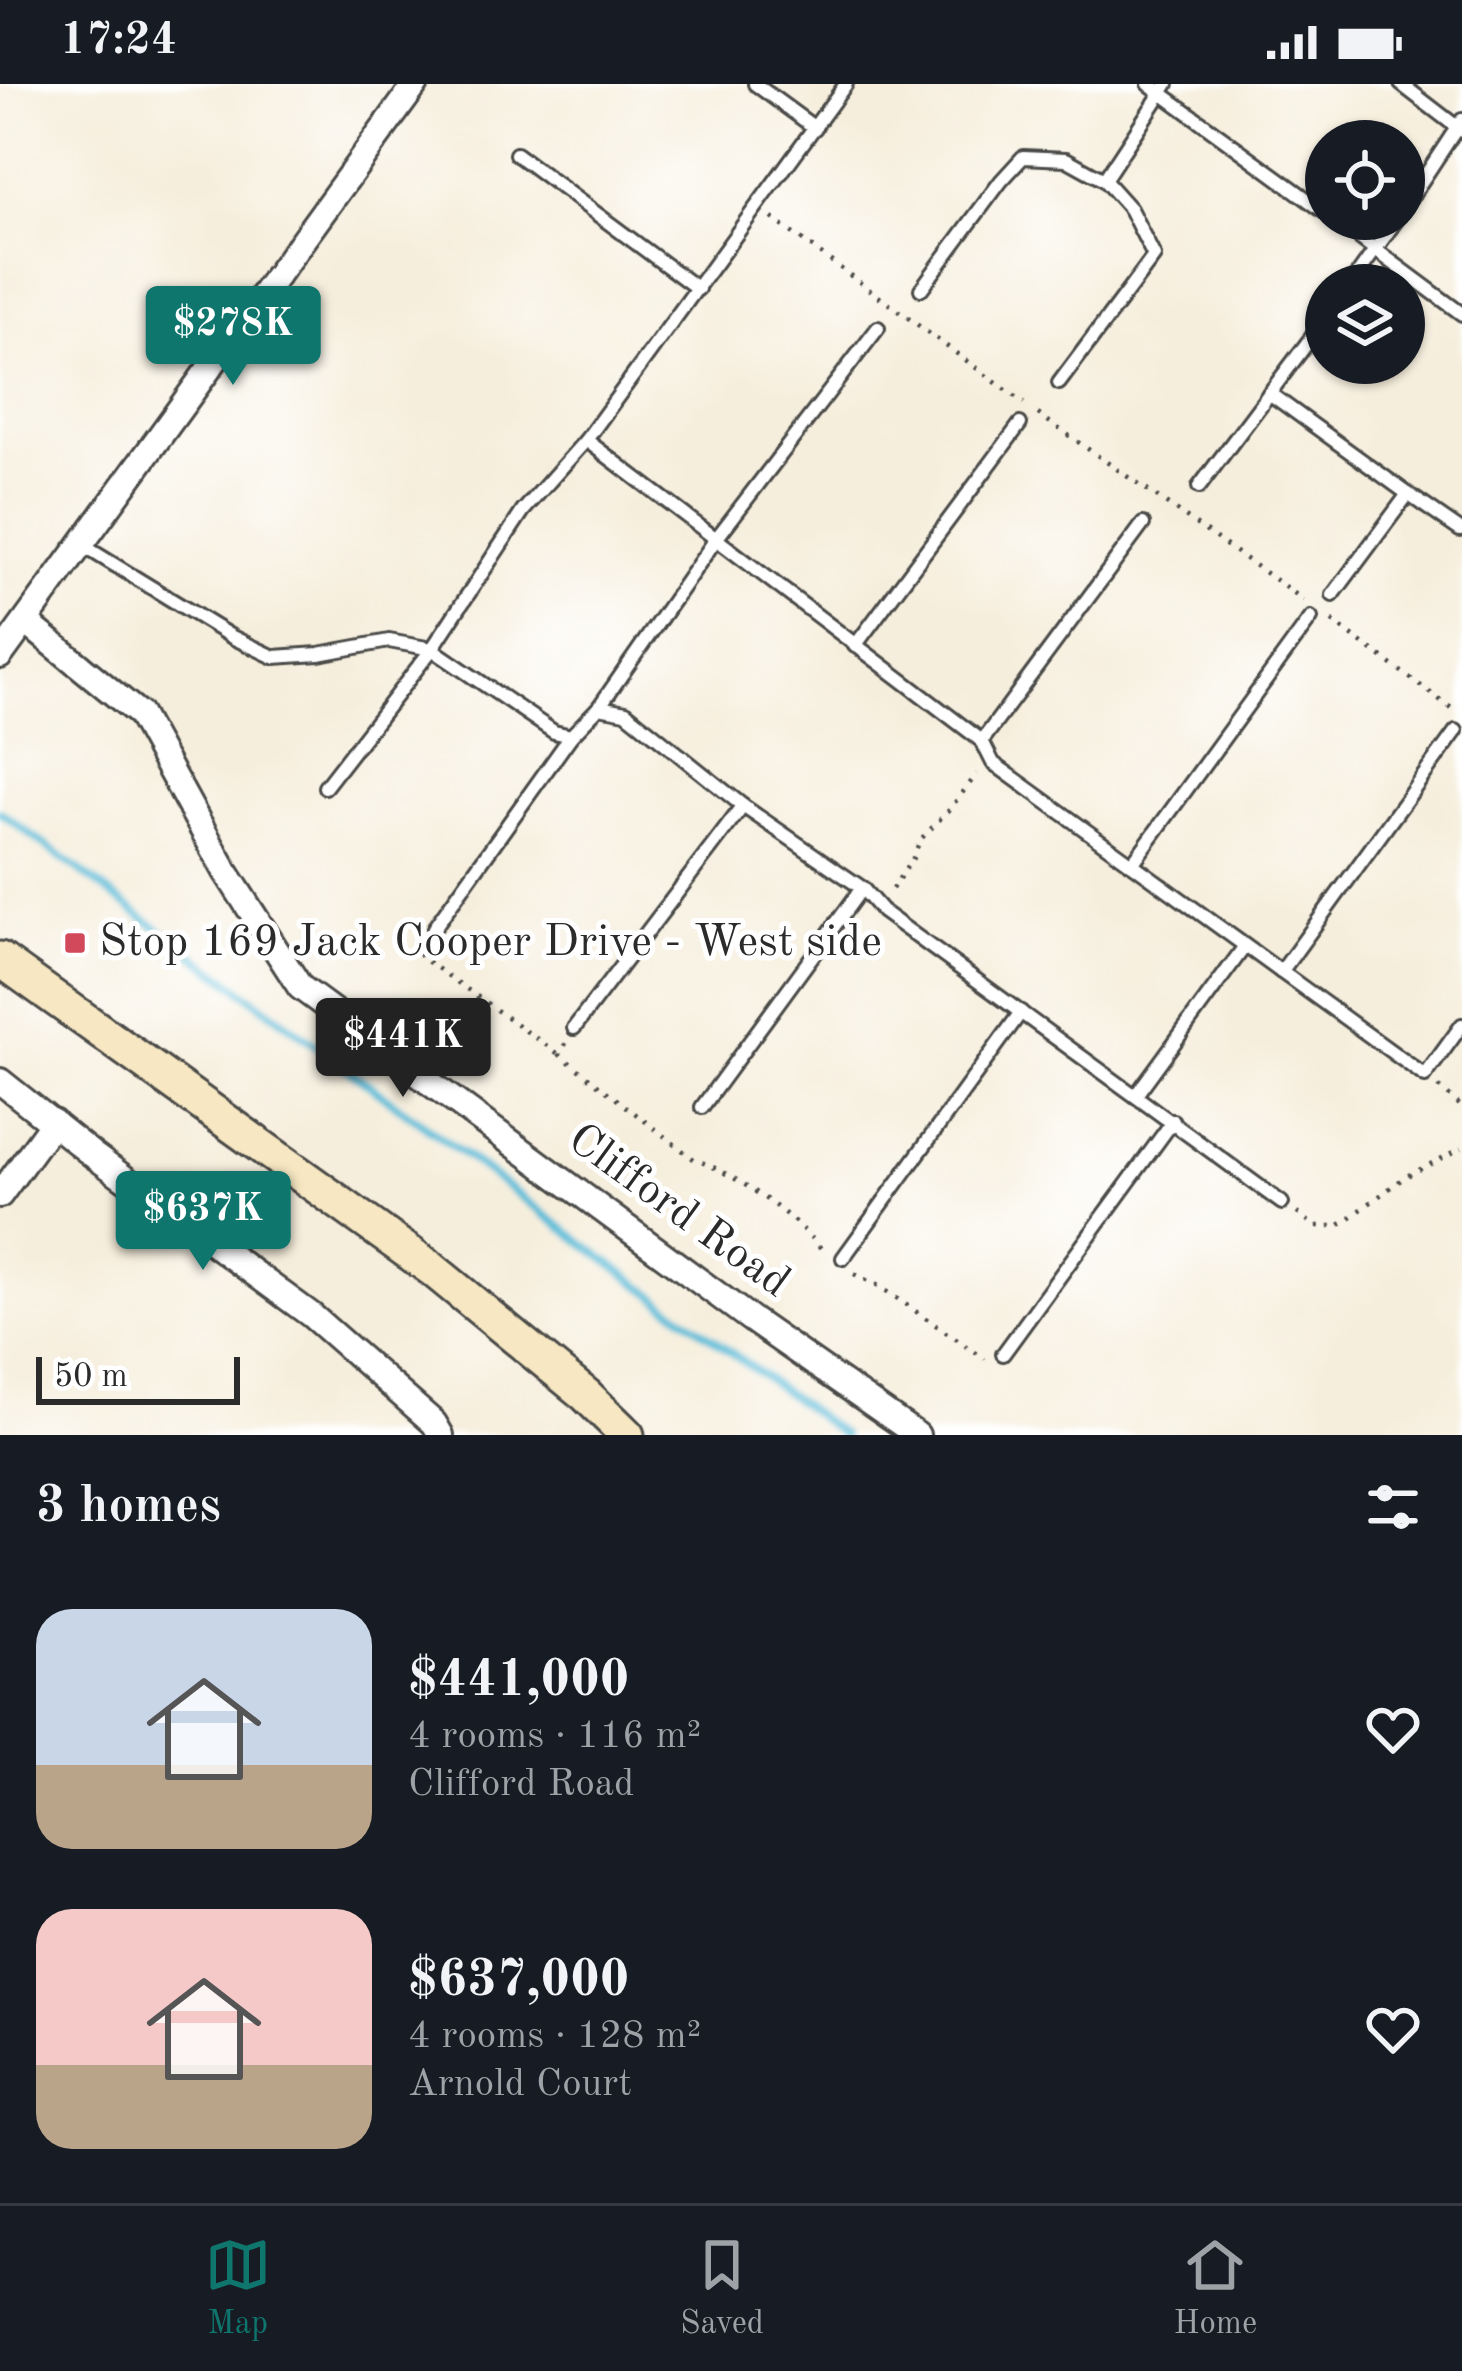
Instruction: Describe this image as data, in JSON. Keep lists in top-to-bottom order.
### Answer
{
  "streets": {
    "street": ["Clifford Road"]
  },
  "places": {
    "transit": ["Stop 169 Jack Cooper Drive - West side"]
  },
  "scale_bar": "50 m",
  "page": {
    "status": "17:24",
    "price": ["$278K", "$441K", "$637K"],
    "scale": "50 m",
    "heading": "3 homes",
    "list": [
      {
        "name": "$441,000",
        "note": "4 rooms · 116 m² · Clifford Road"
      },
      {
        "name": "$637,000",
        "note": "4 rooms · 128 m² · Arnold Court"
      }
    ],
    "tabs": ["Map", "Saved", "Home"]
  }
}
